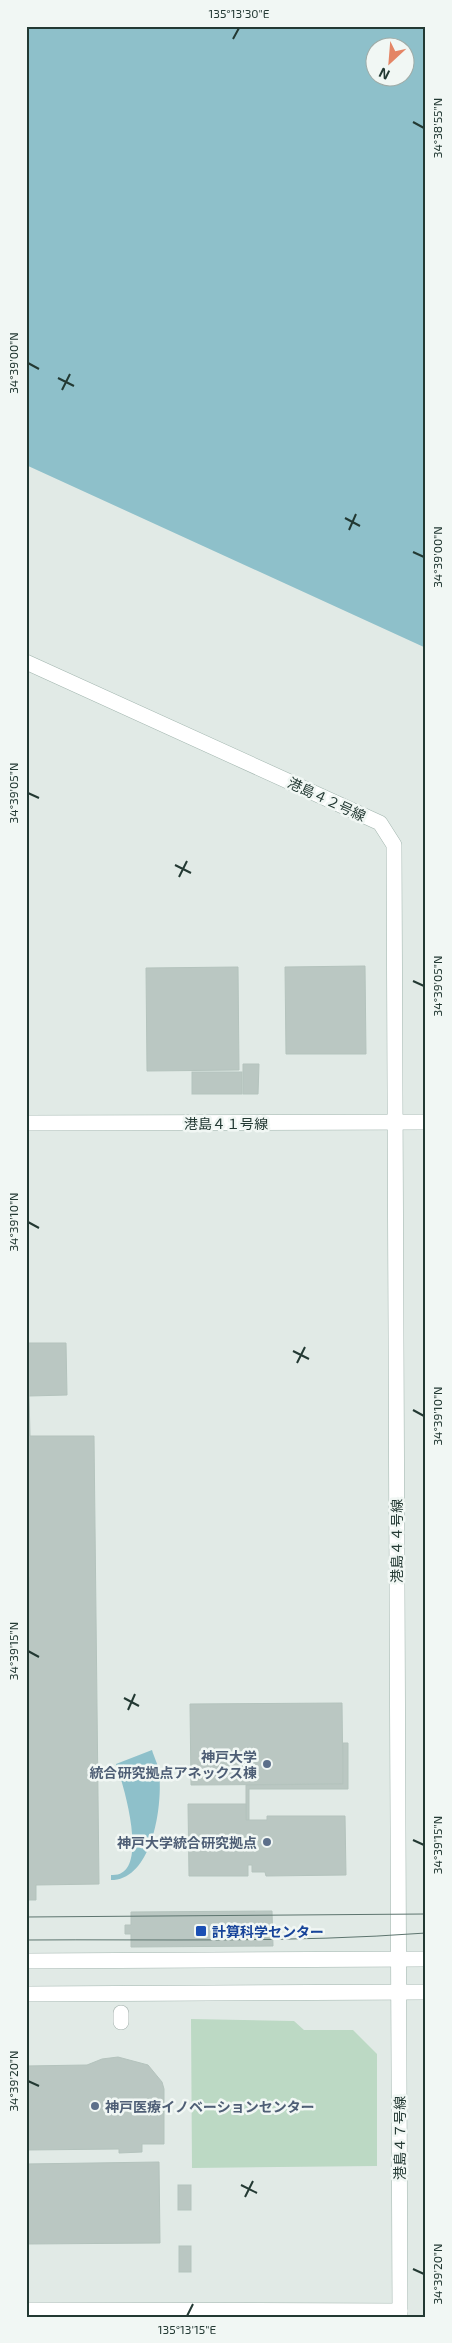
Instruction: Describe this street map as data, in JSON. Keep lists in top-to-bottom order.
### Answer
{
  "streets": {
    "street": [
      "港島４２号線",
      "港島４１号線",
      "港島４４号線",
      "港島４７号線"
    ]
  },
  "crossings": [
    ["港島４２号線", "港島４１号線"],
    ["港島４２号線", "港島４４号線"],
    ["港島４１号線", "港島４４号線"],
    ["港島４４号線", "港島４７号線"]
  ],
  "places": {
    "other": ["神戸大学 統合研究拠点アネックス棟", "神戸大学統合研究拠点", "神戸医療イノベーションセンター"],
    "transit": ["計算科学センター"]
  },
  "north": "bottom left",
  "coordinates": [
    "135°13'30\"E",
    "34°38'55\"N",
    "34°39'00\"N",
    "34°39'05\"N",
    "34°39'10\"N",
    "34°39'15\"N",
    "34°39'20\"N",
    "135°13'15\"E"
  ]
}
